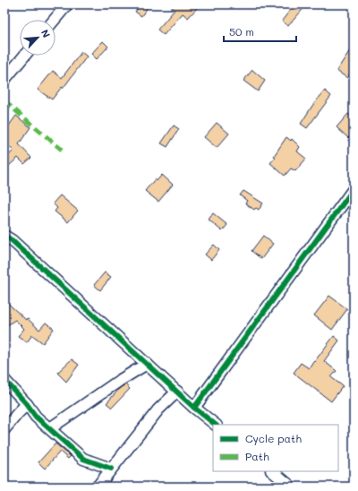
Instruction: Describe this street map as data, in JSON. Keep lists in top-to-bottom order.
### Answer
{
  "legend": ["Cycle path", "Path"],
  "scale_bar": "50 m",
  "north": "top right"
}
